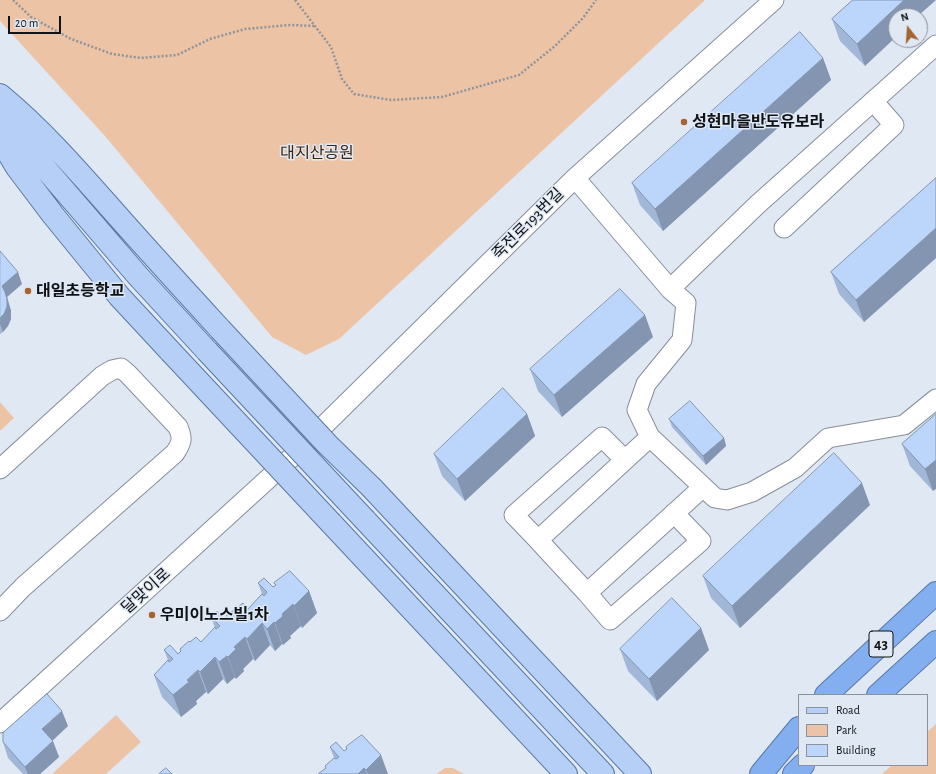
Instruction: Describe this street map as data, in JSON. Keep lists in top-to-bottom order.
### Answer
{
  "streets": {
    "highway": ["43"],
    "street": ["죽전로193번길", "달맞이로"]
  },
  "crossings": [
    ["죽전로193번길", "달맞이로"]
  ],
  "parks": ["대지산공원"],
  "places": ["성현마을반도유보라", "대일초등학교", "우미이노스빌1차"],
  "legend": ["Road", "Park", "Building"],
  "scale_bar": "20 m",
  "north": "top"
}
